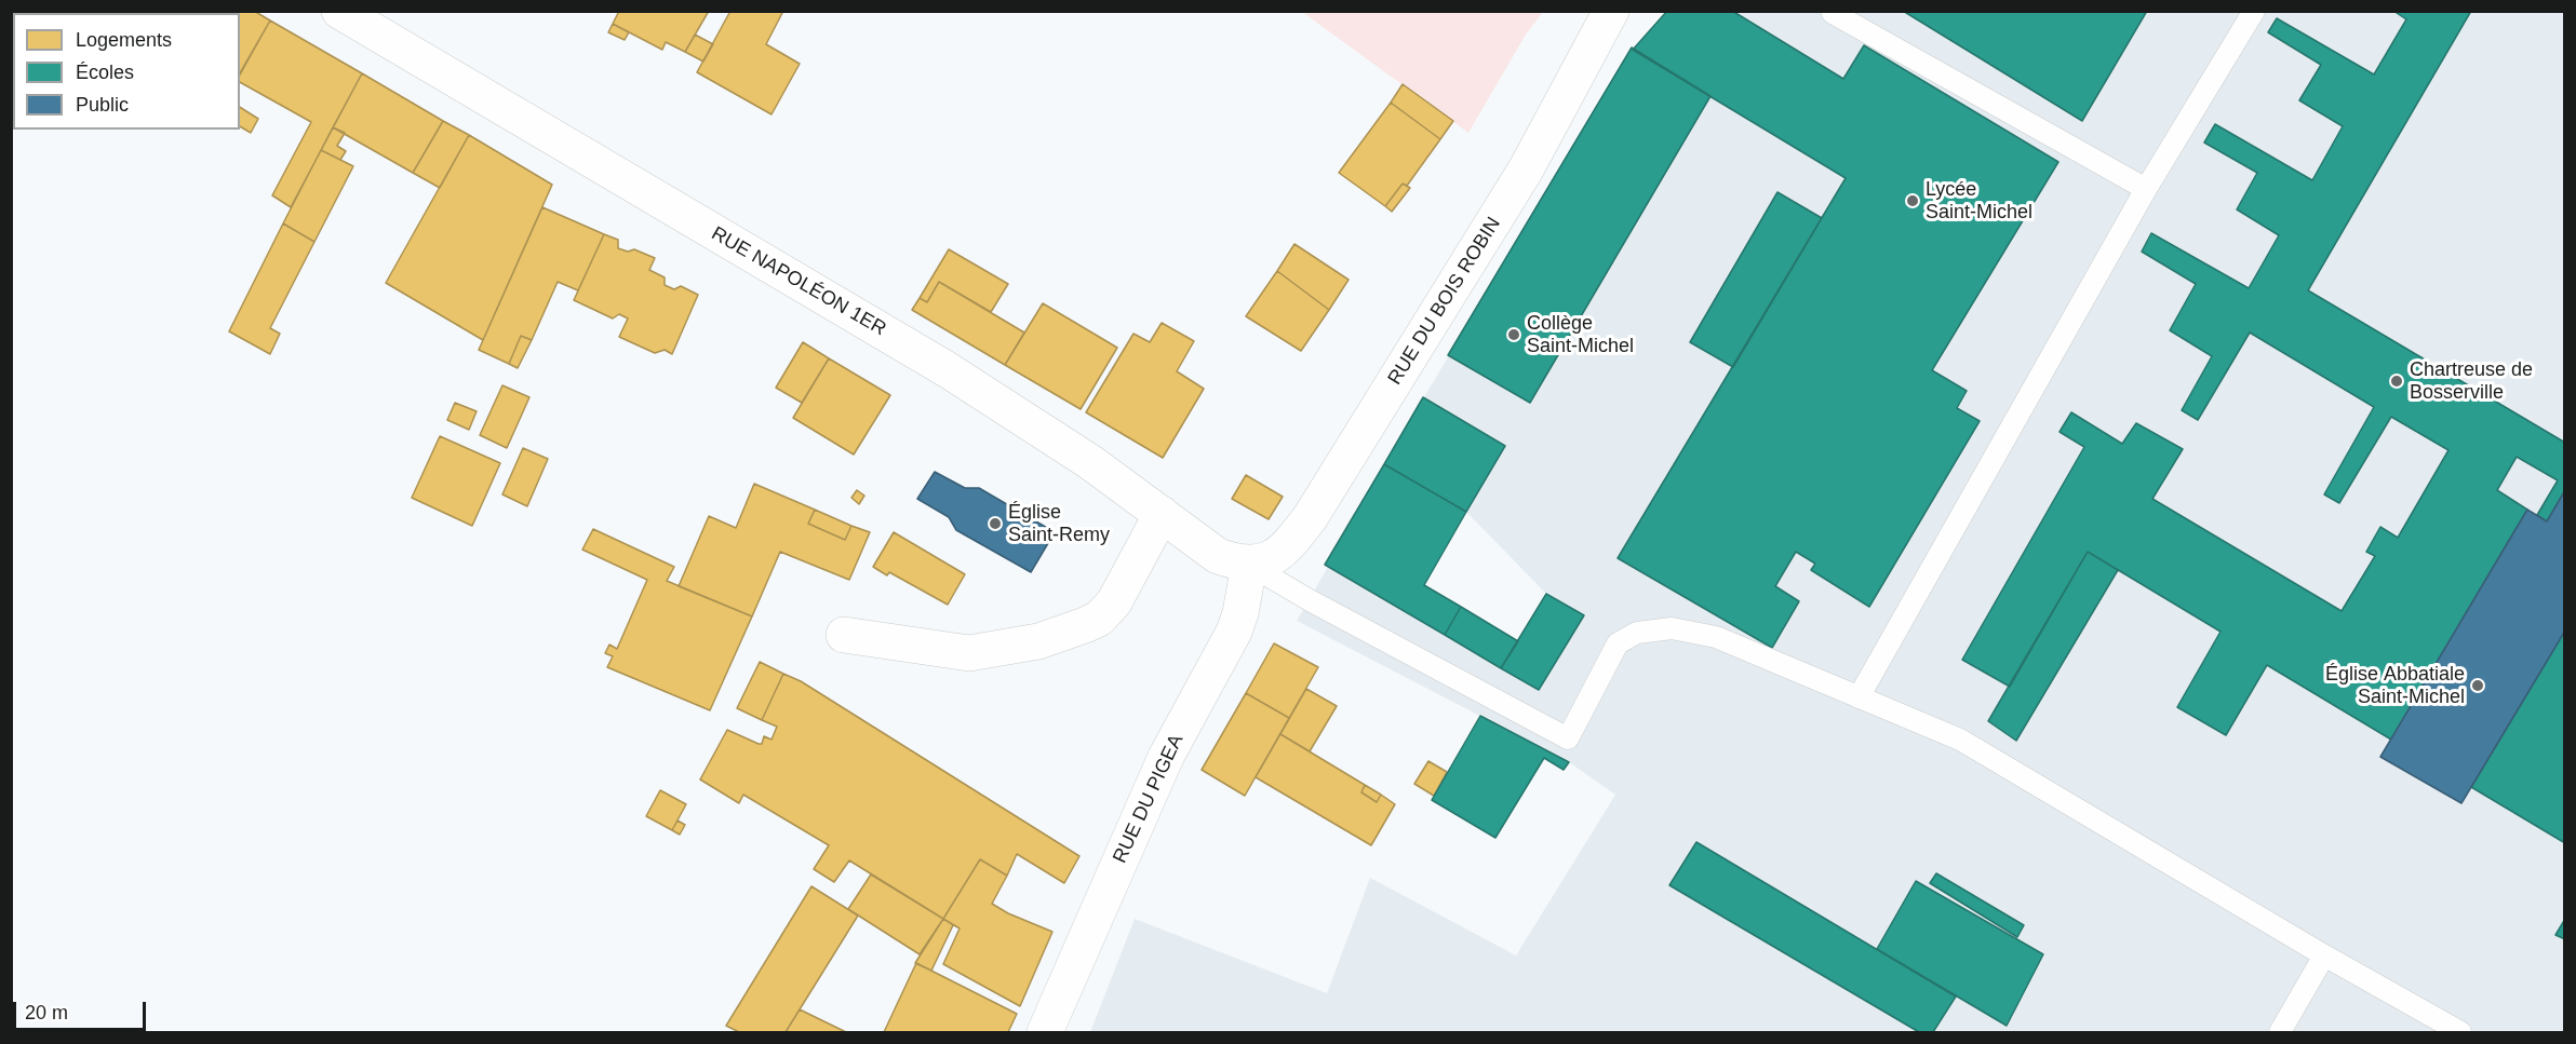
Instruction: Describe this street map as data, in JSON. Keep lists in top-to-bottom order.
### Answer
{
  "streets": {
    "street": ["RUE NAPOLÉON 1ER", "RUE DU BOIS ROBIN", "RUE DU PIGEA"]
  },
  "crossings": [
    ["RUE NAPOLÉON 1ER", "RUE DU BOIS ROBIN"],
    ["RUE NAPOLÉON 1ER", "RUE DU PIGEA"],
    ["RUE DU BOIS ROBIN", "RUE DU PIGEA"]
  ],
  "places": [
    "Lycée Saint-Michel",
    "Collège Saint-Michel",
    "Chartreuse de Bosserville",
    "Église Saint-Remy",
    "Église Abbatiale Saint-Michel"
  ],
  "legend": ["Logements", "Écoles", "Public"],
  "scale_bar": "20 m"
}
